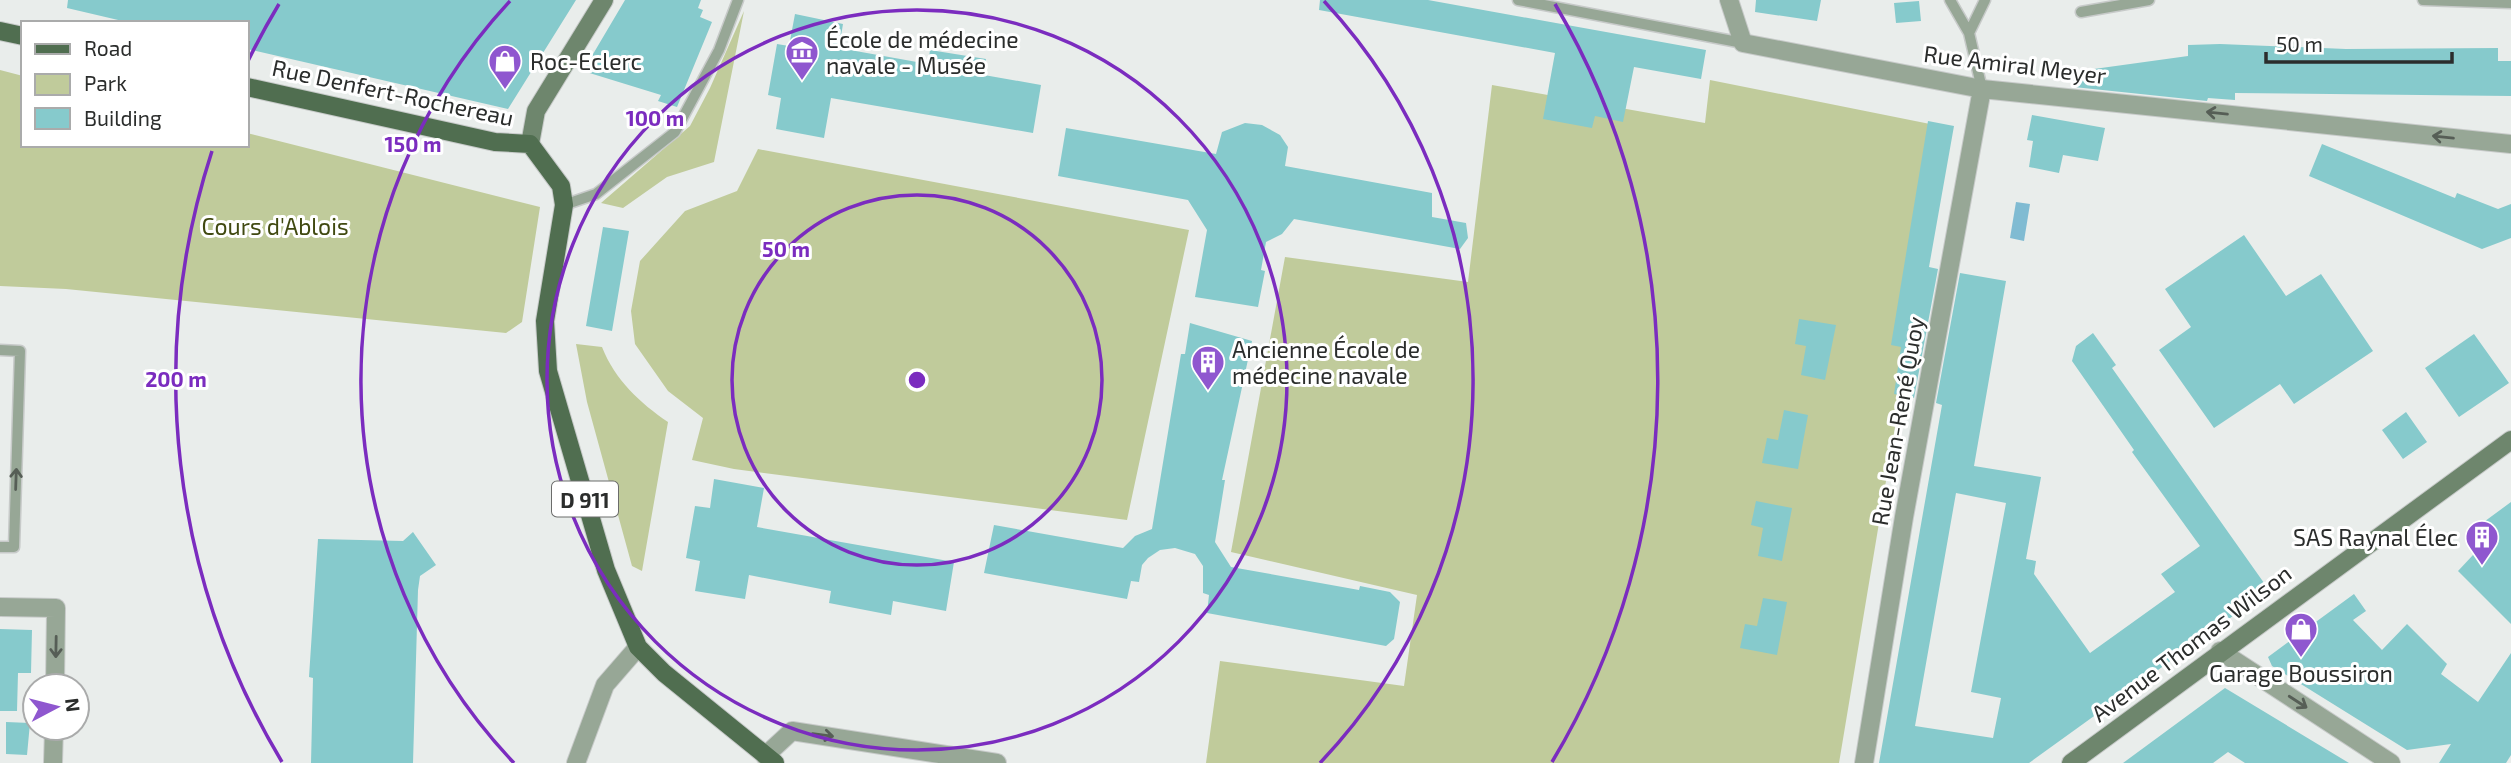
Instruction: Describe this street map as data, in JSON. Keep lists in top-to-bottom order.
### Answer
{
  "streets": {
    "main road": ["Rue Denfert-Rochereau", "D 911"],
    "street": ["Rue Amiral Meyer", "Rue Jean-René Quoy", "Avenue Thomas Wilson"]
  },
  "crossings": [
    ["Rue Amiral Meyer", "Rue Jean-René Quoy"]
  ],
  "one_way": ["Rue Amiral Meyer"],
  "parks": ["Cours d'Ablois"],
  "places": {
    "museum": ["École de médecine navale - Musée"],
    "shop": ["Roc-Eclerc", "Garage Boussiron"],
    "building": ["Ancienne École de médecine navale", "SAS Raynal Élec"]
  },
  "legend": ["Road", "Park", "Building"],
  "scale_bar": "50 m",
  "north": "right",
  "rings": [
    "100 m",
    "150 m",
    "50 m",
    "200 m"
  ]
}
